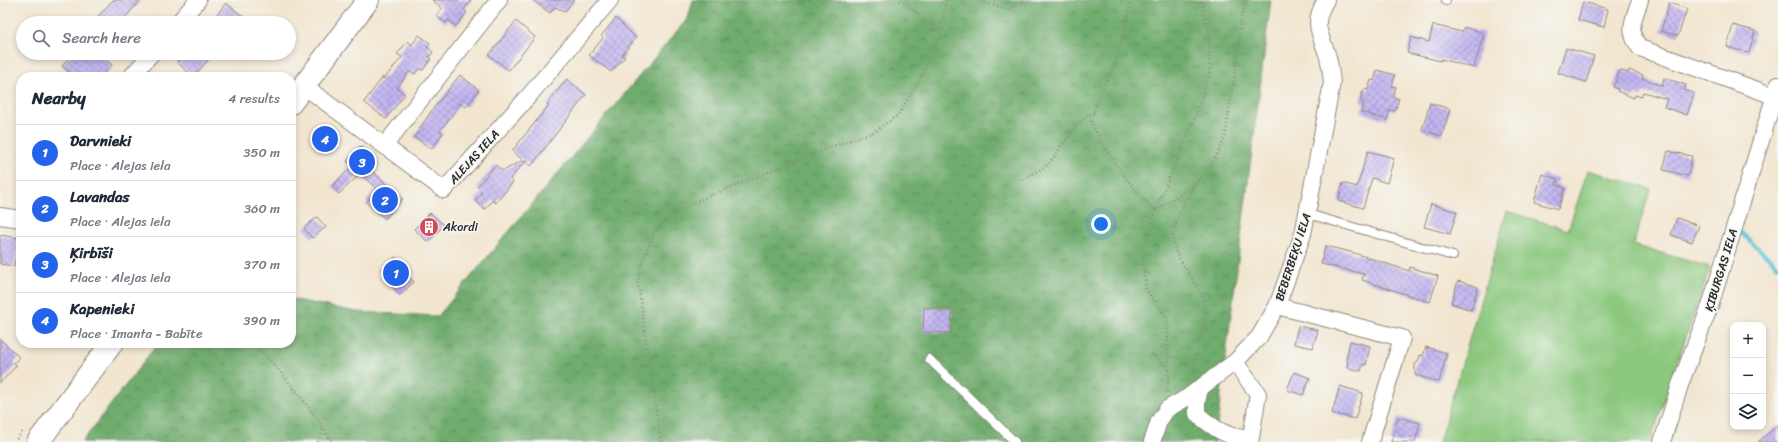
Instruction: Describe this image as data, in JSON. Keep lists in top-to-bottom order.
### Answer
{
  "streets": {
    "street": ["ALEJAS IELA", "BEBERBEĶU IELA", "ĶIBURGAS IELA"]
  },
  "places": {
    "building": ["Akordi"]
  },
  "page": {
    "search": "Search here",
    "heading": ["Nearby", "4 results"],
    "pins": [
      "4",
      "3",
      "2",
      "1"
    ],
    "list": [
      {
        "mark": "1",
        "name": "Darvnieki",
        "note": "Place · Alejas iela",
        "value": "350 m"
      },
      {
        "mark": "2",
        "name": "Lavandas",
        "note": "Place · Alejas iela",
        "value": "360 m"
      },
      {
        "mark": "3",
        "name": "Ķirbīši",
        "note": "Place · Alejas iela",
        "value": "370 m"
      },
      {
        "mark": "4",
        "name": "Kapenieki",
        "note": "Place · Imanta - Babīte",
        "value": "390 m"
      }
    ],
    "map_buttons": ["+", "−"]
  }
}
